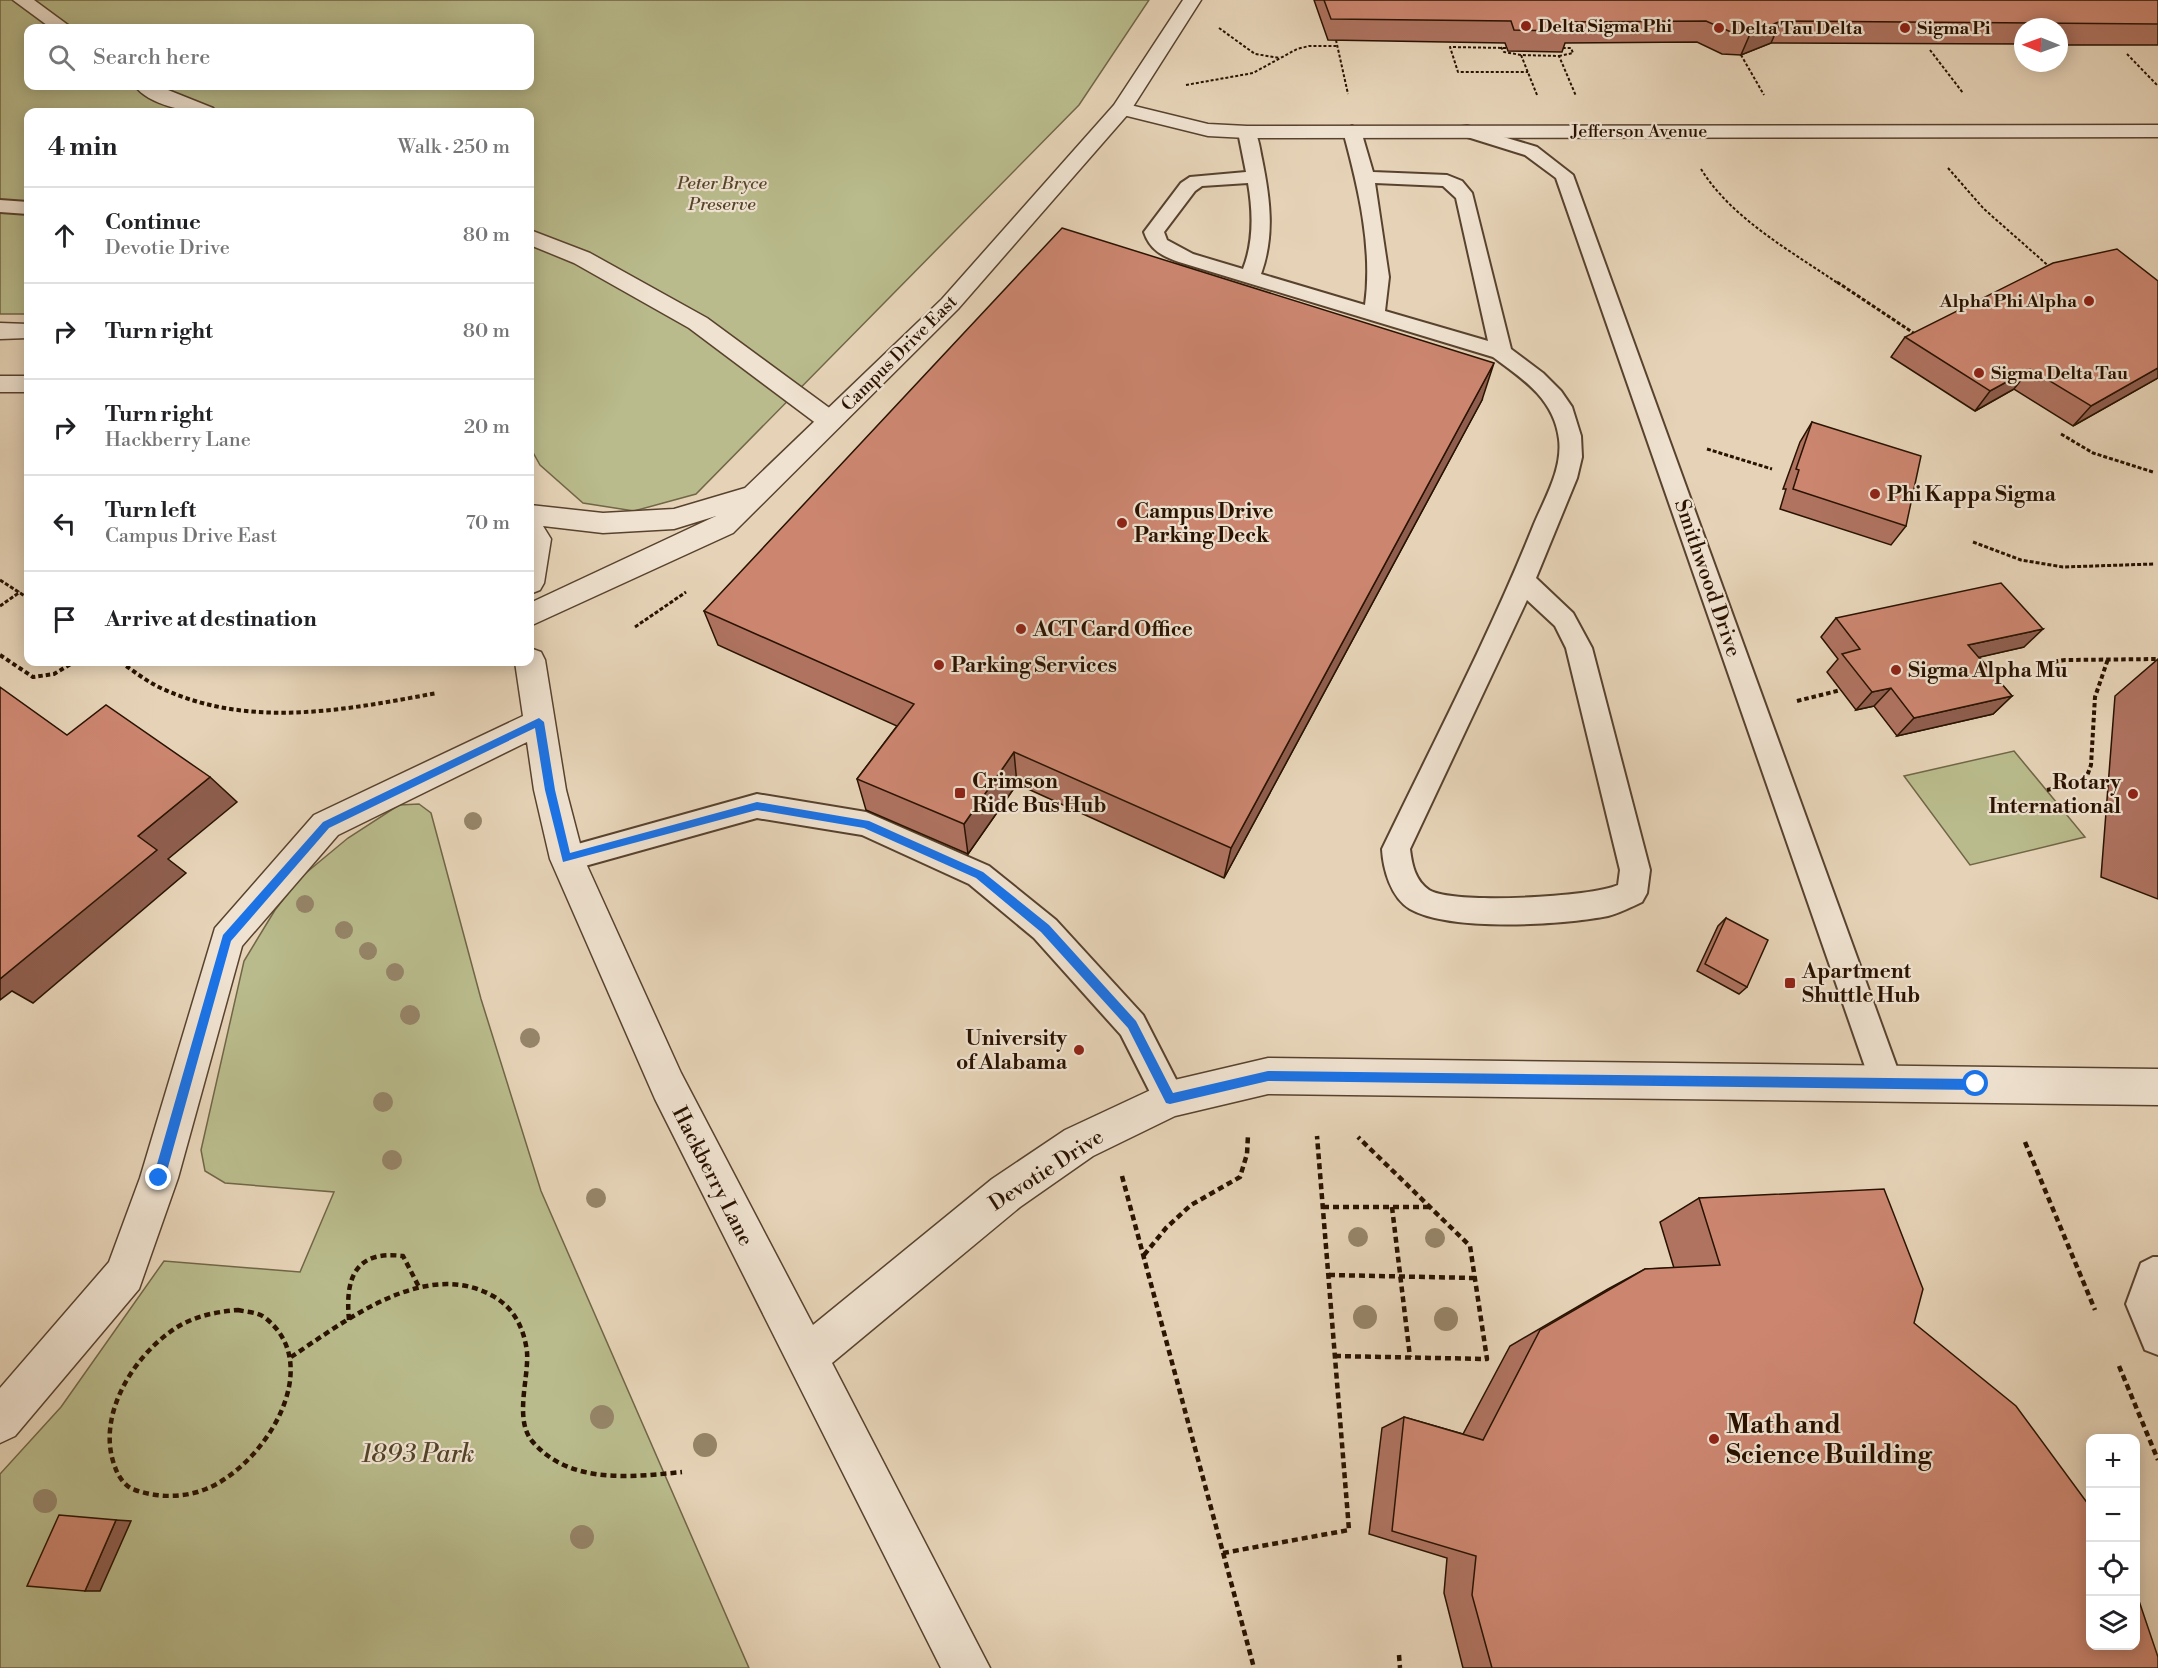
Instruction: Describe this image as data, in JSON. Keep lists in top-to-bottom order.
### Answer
{
  "streets": {
    "street": [
      "Jefferson Avenue",
      "Campus Drive East",
      "Devotie Drive",
      "Hackberry Lane"
    ],
    "lane": ["Smithwood Drive"]
  },
  "crossings": [
    ["Jefferson Avenue", "Campus Drive East"],
    ["Jefferson Avenue", "Smithwood Drive"],
    ["Smithwood Drive", "Devotie Drive"],
    ["Devotie Drive", "Hackberry Lane"]
  ],
  "parks": ["Peter Bryce Preserve", "1893 Park"],
  "places": {
    "other": [
      "Delta Sigma Phi",
      "Delta Tau Delta",
      "Sigma Pi",
      "Alpha Phi Alpha",
      "Sigma Delta Tau",
      "Phi Kappa Sigma",
      "Campus Drive Parking Deck",
      "ACT Card Office",
      "Parking Services",
      "Sigma Alpha Mu",
      "Rotary International",
      "University of Alabama",
      "Math and Science Building"
    ],
    "transit": ["Crimson Ride Bus Hub", "Apartment Shuttle Hub"]
  },
  "north": "left",
  "page": {
    "search": "Search here",
    "heading": ["4 min", "Walk · 250 m"],
    "list": [
      ["Continue", "Devotie Drive", "80 m"],
      ["Turn right", "80 m"],
      ["Turn right", "Hackberry Lane", "20 m"],
      ["Turn left", "Campus Drive East", "70 m"],
      "Arrive at destination"
    ],
    "map_buttons": ["+", "−"]
  }
}
